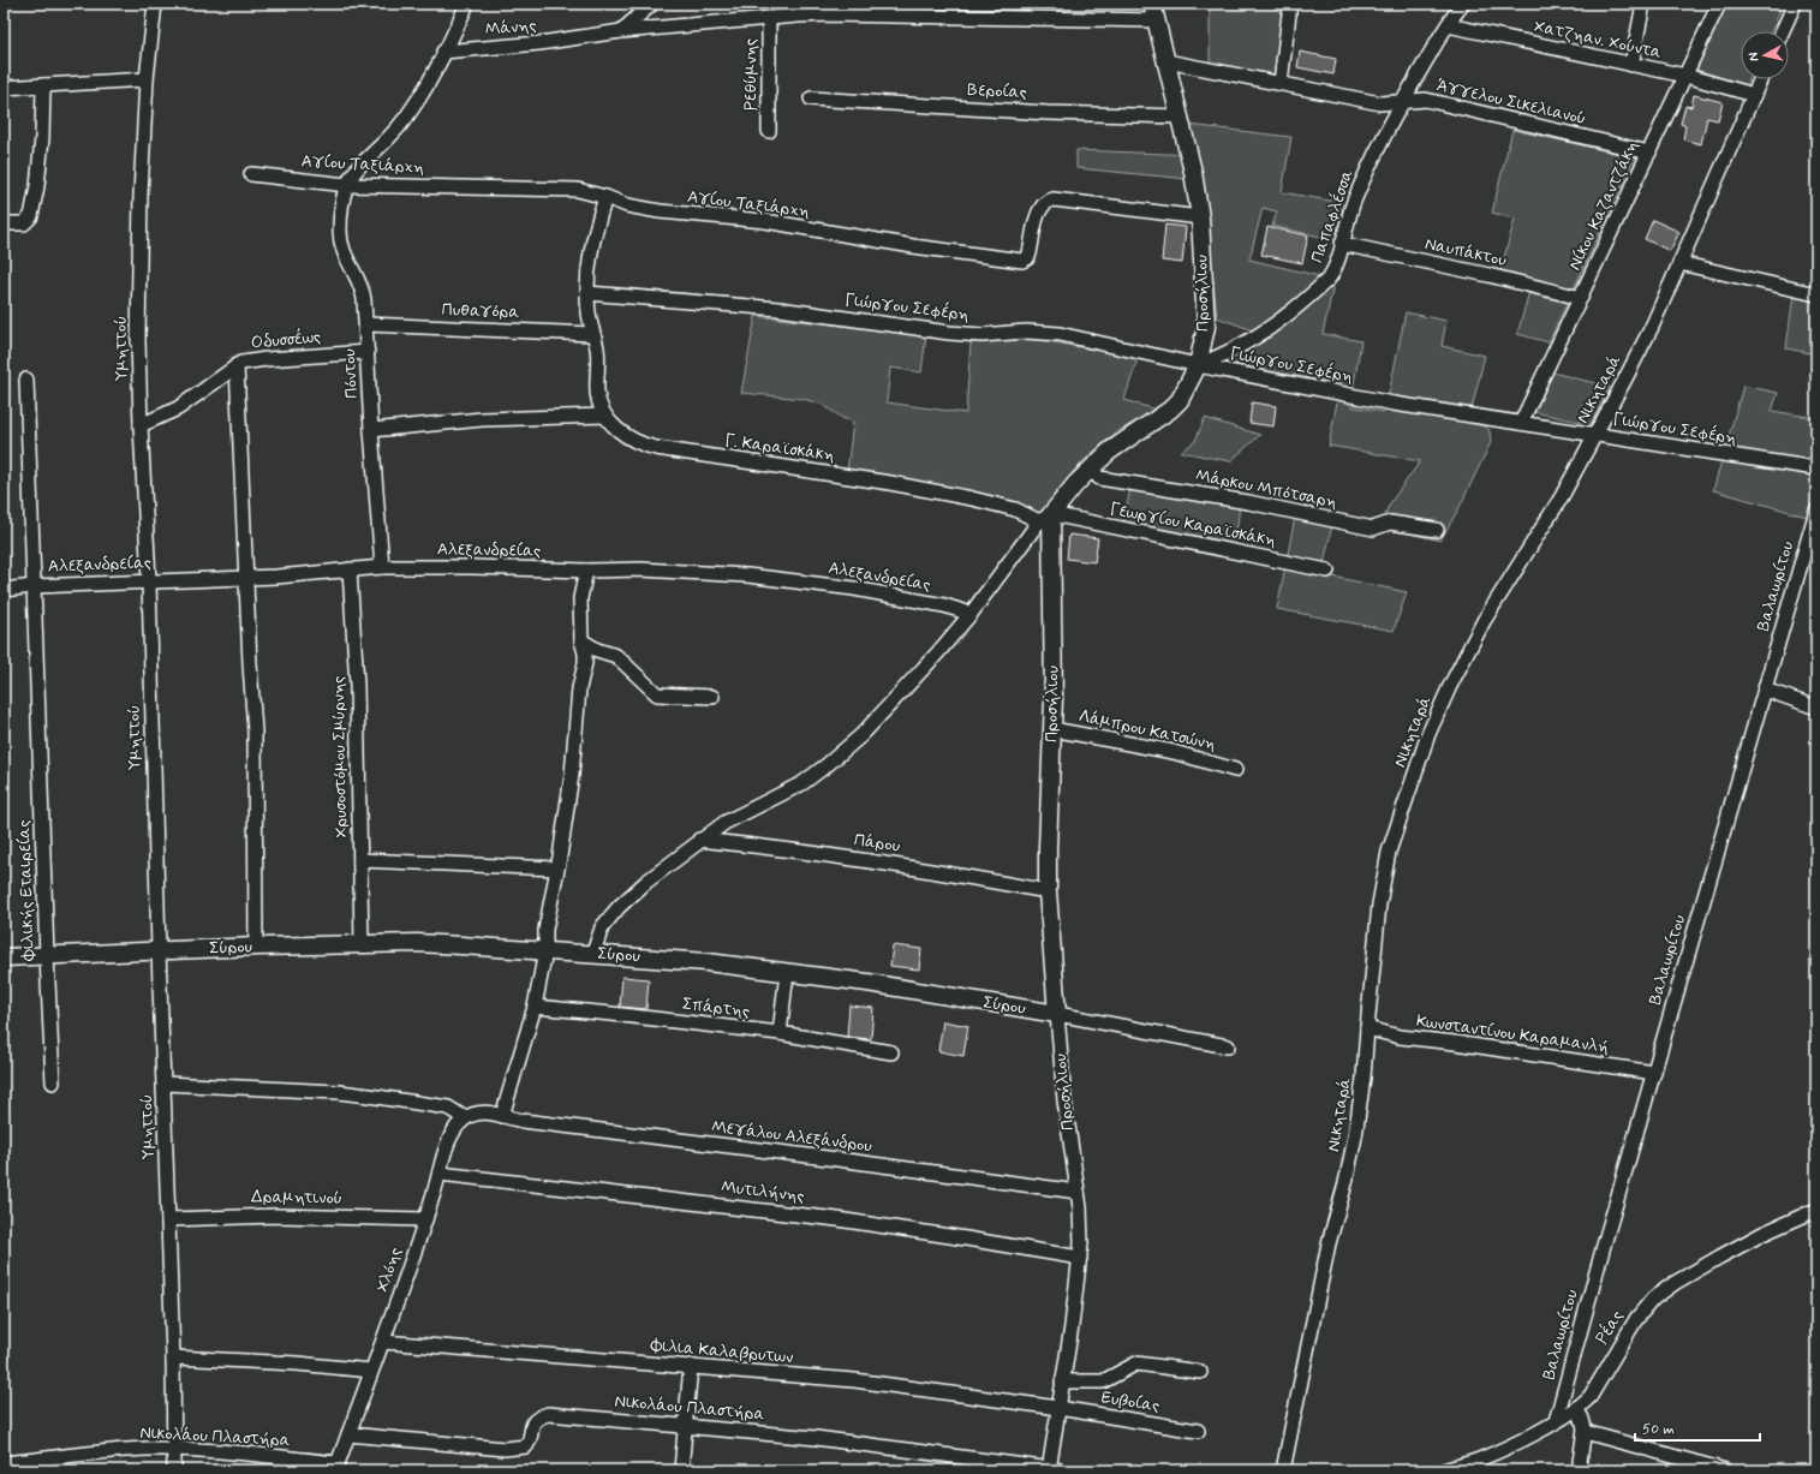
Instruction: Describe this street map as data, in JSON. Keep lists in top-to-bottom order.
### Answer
{
  "streets": {
    "street": [
      "Μάνης",
      "Χατζηαν. Χούντα",
      "Ρεθύμνης",
      "Βεροίας",
      "Άγγελου Σικελιανού",
      "Αγίου Ταξιάρχη",
      "Νίκου Καζαντζάκη",
      "Παπαφλέσσα",
      "Ναυπάκτου",
      "Προσήλιου",
      "Γιώργου Σεφέρη",
      "Πυθαγόρα",
      "Οδυσσέως",
      "Υμηττού",
      "Πόντου",
      "Νικηταρά",
      "Γ. Καραϊσκάκη",
      "Μάρκου Μπότσαρη",
      "Γεωργίου Καραϊσκάκη",
      "Αλεξανδρείας",
      "Βαλαωρίτου",
      "Λάμπρου Κατσώνη",
      "Χρυσοστόμου Σμύρνης",
      "Πάρου",
      "Φιλικής Εταιρείας",
      "Σύρου",
      "Σπάρτης",
      "Κωνσταντίνου Καραμανλή",
      "Μεγάλου Αλεξάνδρου",
      "Μυτιλήνης",
      "Δραμητινού",
      "Χλόης",
      "Ρέας",
      "Φιλια Καλαβρυτων",
      "Ευβοίας",
      "Νικολάου Πλαστήρα"
    ]
  },
  "crossings": [
    ["Μάνης", "Ρεθύμνης"],
    ["Μάνης", "Προσήλιου"],
    ["Χατζηαν. Χούντα", "Νίκου Καζαντζάκη"],
    ["Χατζηαν. Χούντα", "Παπαφλέσσα"],
    ["Χατζηαν. Χούντα", "Νικηταρά"],
    ["Βεροίας", "Προσήλιου"],
    ["Άγγελου Σικελιανού", "Νίκου Καζαντζάκη"],
    ["Άγγελου Σικελιανού", "Παπαφλέσσα"],
    ["Άγγελου Σικελιανού", "Προσήλιου"],
    ["Αγίου Ταξιάρχη", "Προσήλιου"],
    ["Αγίου Ταξιάρχη", "Πόντου"],
    ["Αγίου Ταξιάρχη", "Γ. Καραϊσκάκη"],
    ["Νίκου Καζαντζάκη", "Ναυπάκτου"],
    ["Νίκου Καζαντζάκη", "Γιώργου Σεφέρη"],
    ["Παπαφλέσσα", "Ναυπάκτου"],
    ["Παπαφλέσσα", "Προσήλιου"],
    ["Παπαφλέσσα", "Γιώργου Σεφέρη"],
    ["Προσήλιου", "Γιώργου Σεφέρη"],
    ["Προσήλιου", "Γ. Καραϊσκάκη"],
    ["Προσήλιου", "Μάρκου Μπότσαρη"],
    ["Προσήλιου", "Γεωργίου Καραϊσκάκη"],
    ["Προσήλιου", "Λάμπρου Κατσώνη"],
    ["Προσήλιου", "Πάρου"],
    ["Προσήλιου", "Σύρου"],
    ["Προσήλιου", "Μεγάλου Αλεξάνδρου"],
    ["Προσήλιου", "Μυτιλήνης"],
    ["Προσήλιου", "Φιλια Καλαβρυτων"],
    ["Προσήλιου", "Ευβοίας"],
    ["Προσήλιου", "Νικολάου Πλαστήρα"],
    ["Γιώργου Σεφέρη", "Νικηταρά"],
    ["Γιώργου Σεφέρη", "Γ. Καραϊσκάκη"],
    ["Πυθαγόρα", "Πόντου"],
    ["Πυθαγόρα", "Γ. Καραϊσκάκη"],
    ["Οδυσσέως", "Υμηττού"],
    ["Οδυσσέως", "Πόντου"],
    ["Υμηττού", "Αλεξανδρείας"],
    ["Υμηττού", "Σύρου"],
    ["Υμηττού", "Δραμητινού"],
    ["Υμηττού", "Νικολάου Πλαστήρα"],
    ["Πόντου", "Αλεξανδρείας"],
    ["Νικηταρά", "Κωνσταντίνου Καραμανλή"],
    ["Γ. Καραϊσκάκη", "Γεωργίου Καραϊσκάκη"],
    ["Αλεξανδρείας", "Χρυσοστόμου Σμύρνης"],
    ["Αλεξανδρείας", "Φιλικής Εταιρείας"],
    ["Βαλαωρίτου", "Κωνσταντίνου Καραμανλή"],
    ["Βαλαωρίτου", "Ρέας"],
    ["Χρυσοστόμου Σμύρνης", "Σύρου"],
    ["Φιλικής Εταιρείας", "Σύρου"],
    ["Μυτιλήνης", "Χλόης"],
    ["Δραμητινού", "Χλόης"],
    ["Χλόης", "Φιλια Καλαβρυτων"],
    ["Χλόης", "Νικολάου Πλαστήρα"],
    ["Φιλια Καλαβρυτων", "Ευβοίας"]
  ],
  "scale_bar": "50 m",
  "north": "left"
}
